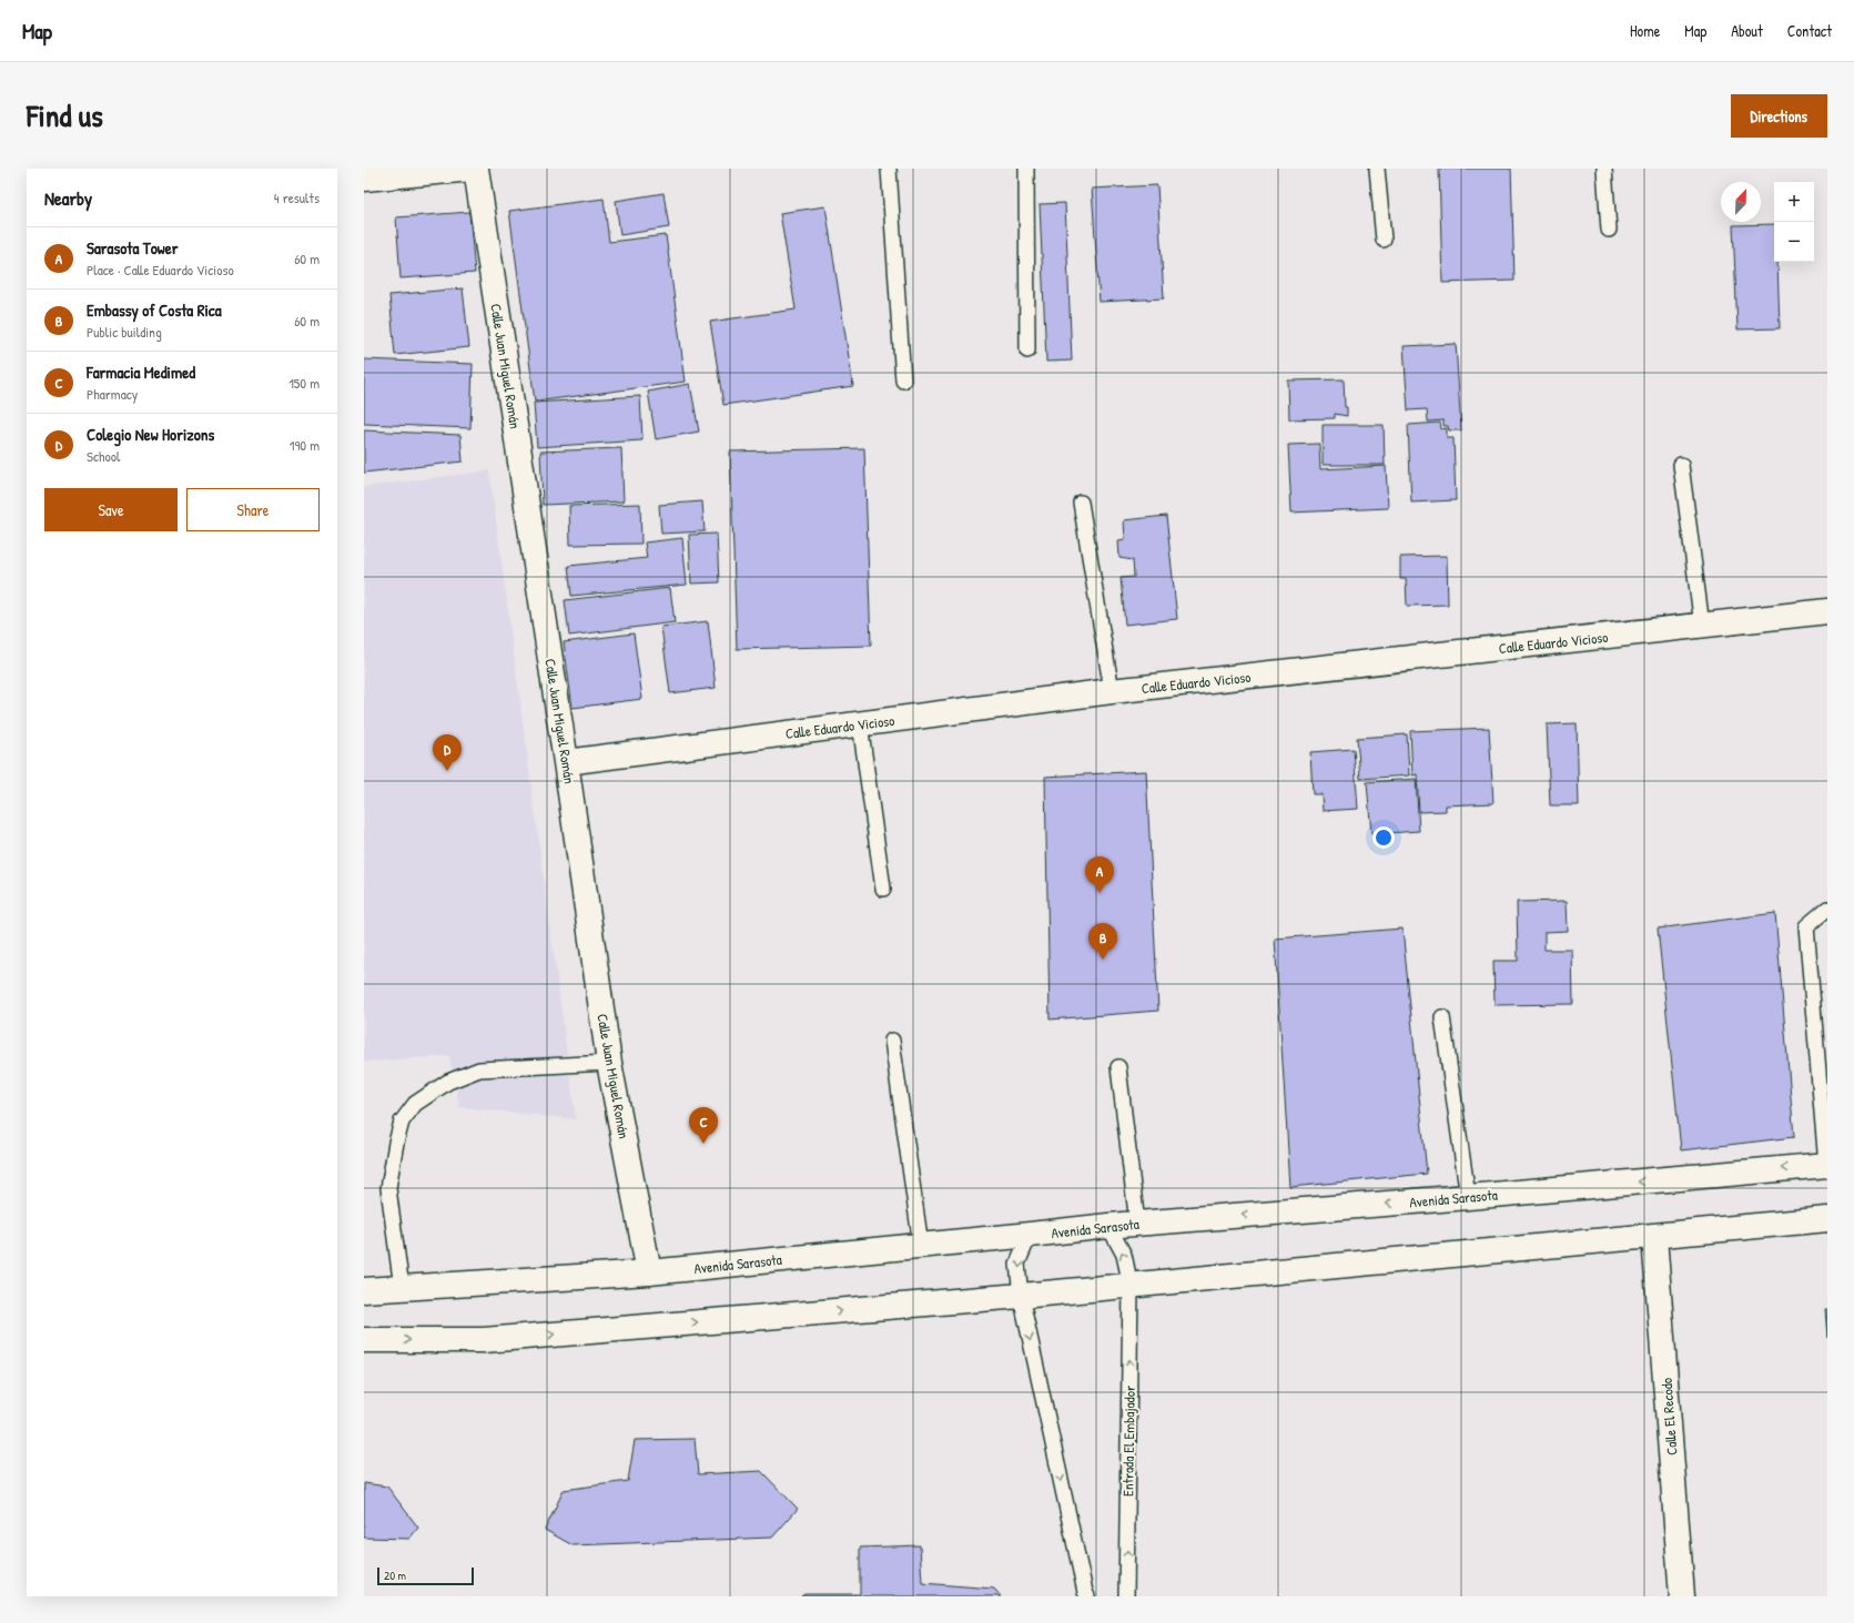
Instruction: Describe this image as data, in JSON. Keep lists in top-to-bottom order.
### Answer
{
  "streets": {
    "main road": [
      "Calle Juan Miguel Román",
      "Calle Eduardo Vicioso",
      "Avenida Sarasota",
      "Calle El Recodo"
    ],
    "lane": ["Entrada El Embajador"]
  },
  "crossings": [
    ["Calle Juan Miguel Román", "Calle Eduardo Vicioso"],
    ["Calle Juan Miguel Román", "Avenida Sarasota"],
    ["Avenida Sarasota", "Entrada El Embajador"]
  ],
  "scale_bar": "20 m",
  "north": "top right",
  "page": {
    "header": "Map",
    "nav": [
      "Home",
      "Map",
      "About",
      "Contact"
    ],
    "title": "Find us",
    "buttons": [
      "Directions",
      ["Save", "Share"]
    ],
    "heading": ["Nearby", "4 results"],
    "map_buttons": ["+", "−"],
    "list": [
      {
        "mark": "A",
        "name": "Sarasota Tower",
        "note": "Place · Calle Eduardo Vicioso",
        "value": "60 m"
      },
      {
        "mark": "B",
        "name": "Embassy of Costa Rica",
        "note": "Public building",
        "value": "60 m"
      },
      {
        "mark": "C",
        "name": "Farmacia Medimed",
        "note": "Pharmacy",
        "value": "150 m"
      },
      {
        "mark": "D",
        "name": "Colegio New Horizons",
        "note": "School",
        "value": "190 m"
      }
    ],
    "pins": [
      "D",
      "A",
      "B",
      "C"
    ],
    "scale": "20 m"
  }
}
